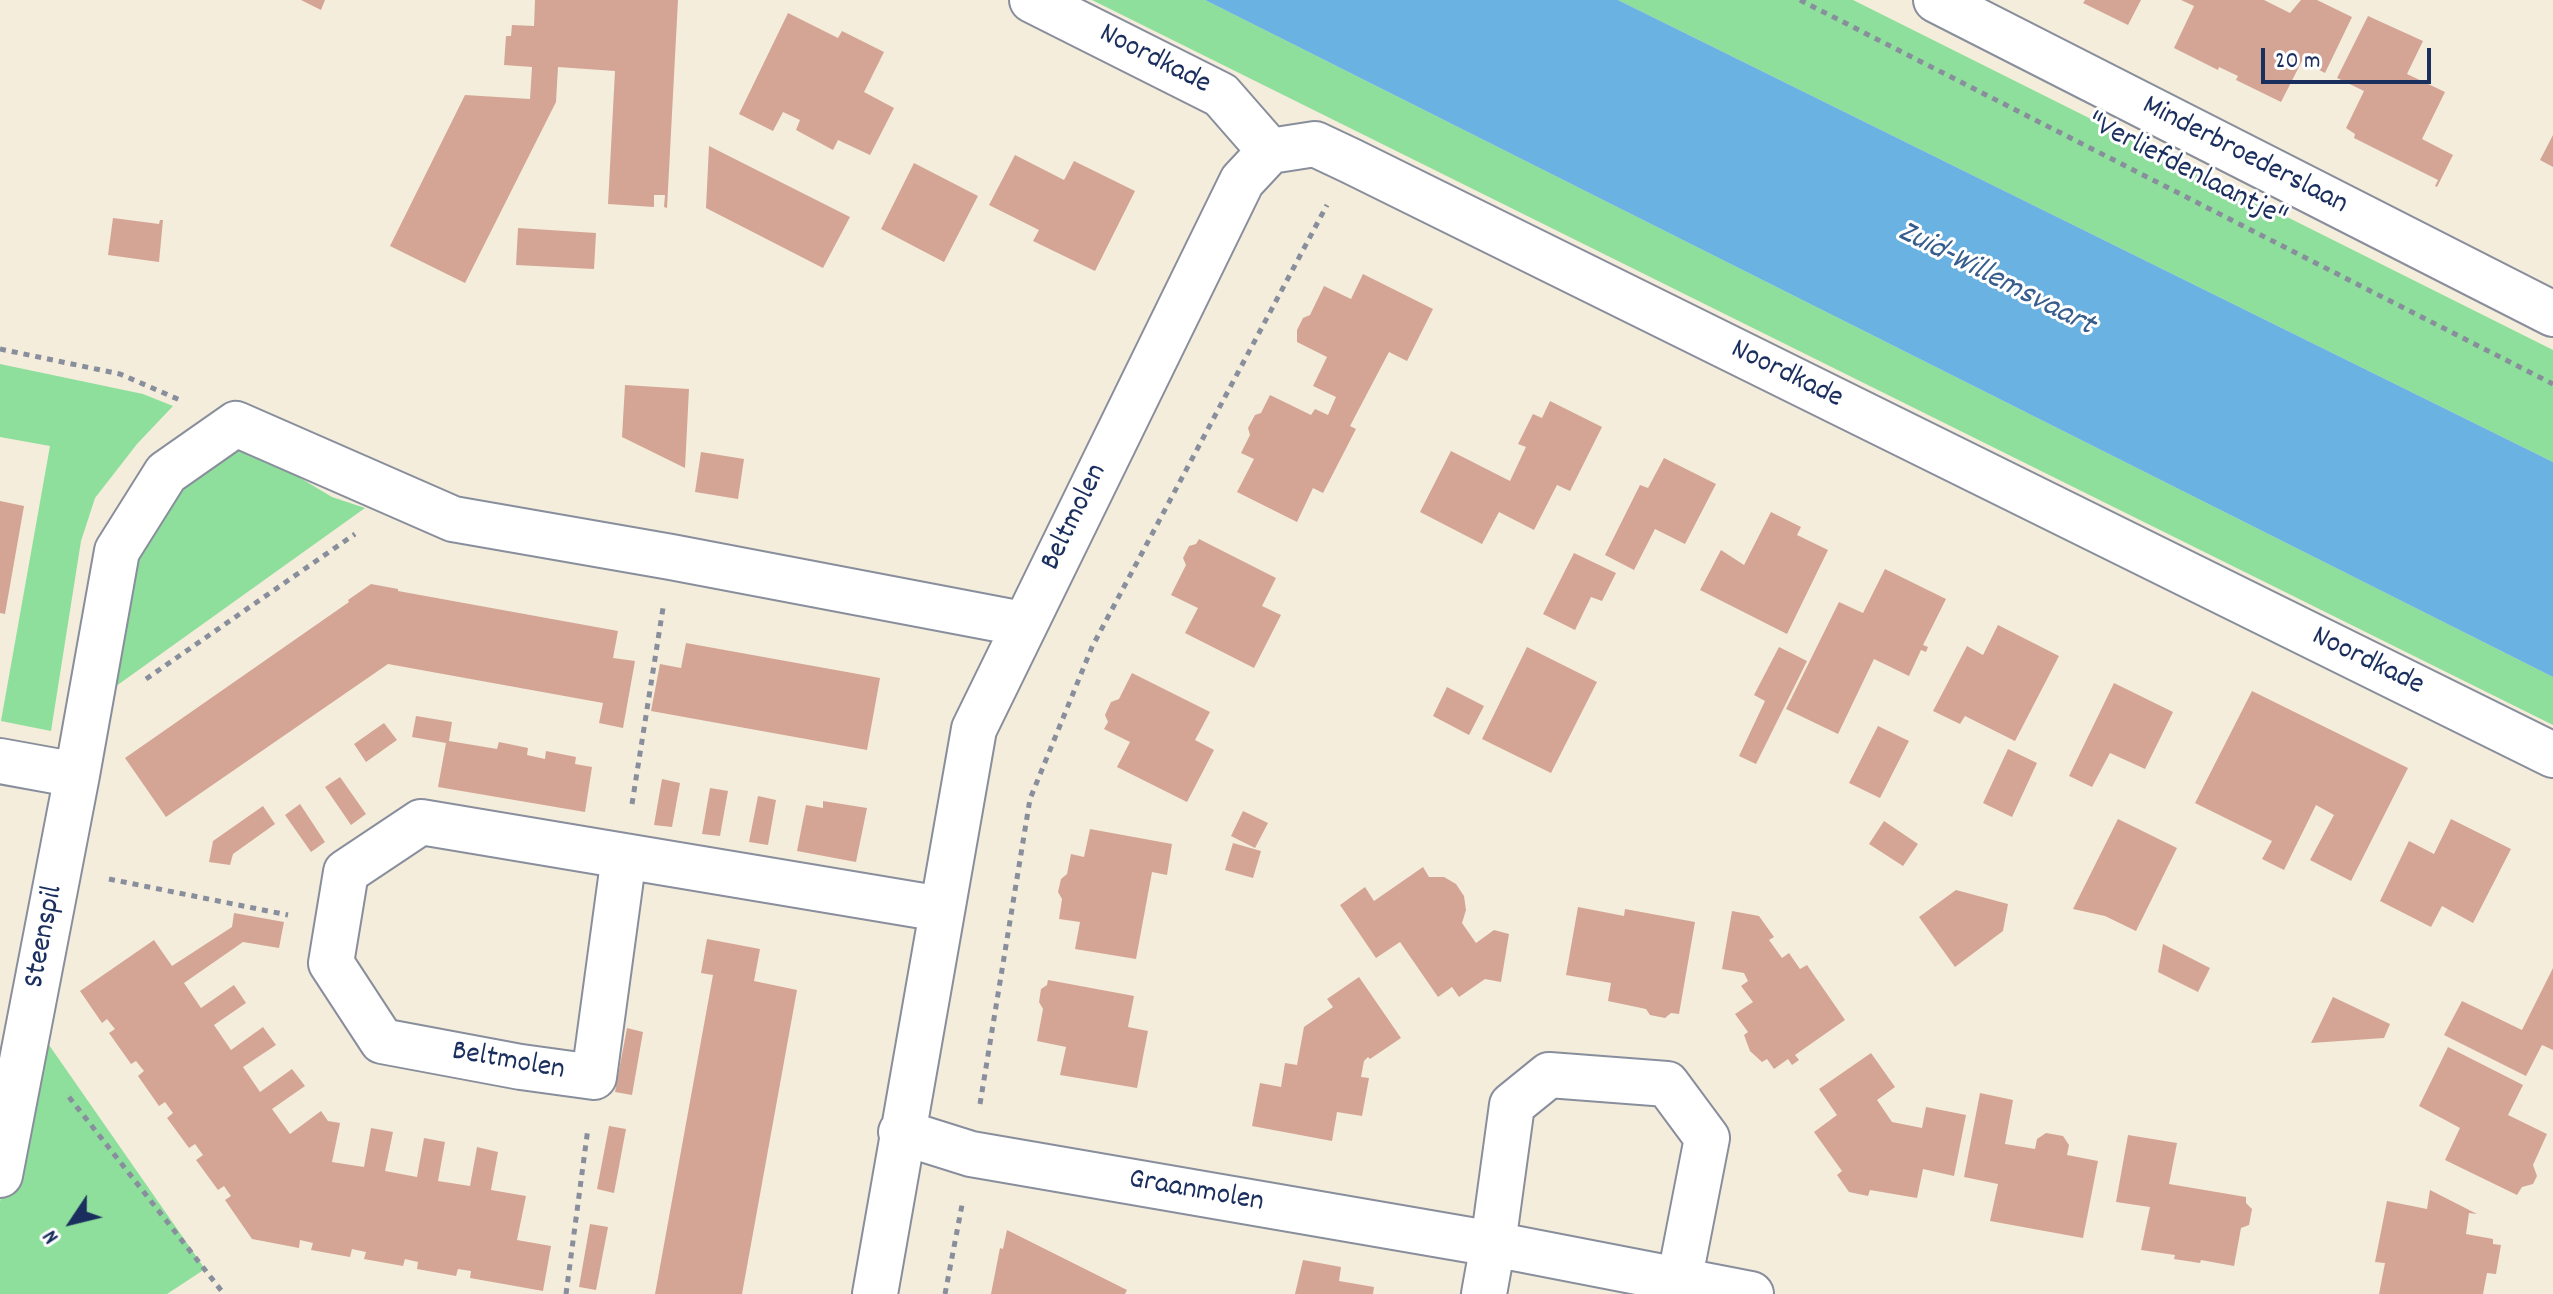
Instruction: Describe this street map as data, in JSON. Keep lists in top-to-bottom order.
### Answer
{
  "streets": {
    "street": [
      "Noordkade",
      "Minderbroederslaan",
      "Beltmolen",
      "Steenspil",
      "Graanmolen"
    ],
    "path": ["\"Verliefdenlaantje\""]
  },
  "crossings": [
    ["Noordkade", "Beltmolen"],
    ["Beltmolen", "Graanmolen"]
  ],
  "water": ["Zuid-Willemsvaart"],
  "scale_bar": "20 m",
  "north": "bottom left"
}
